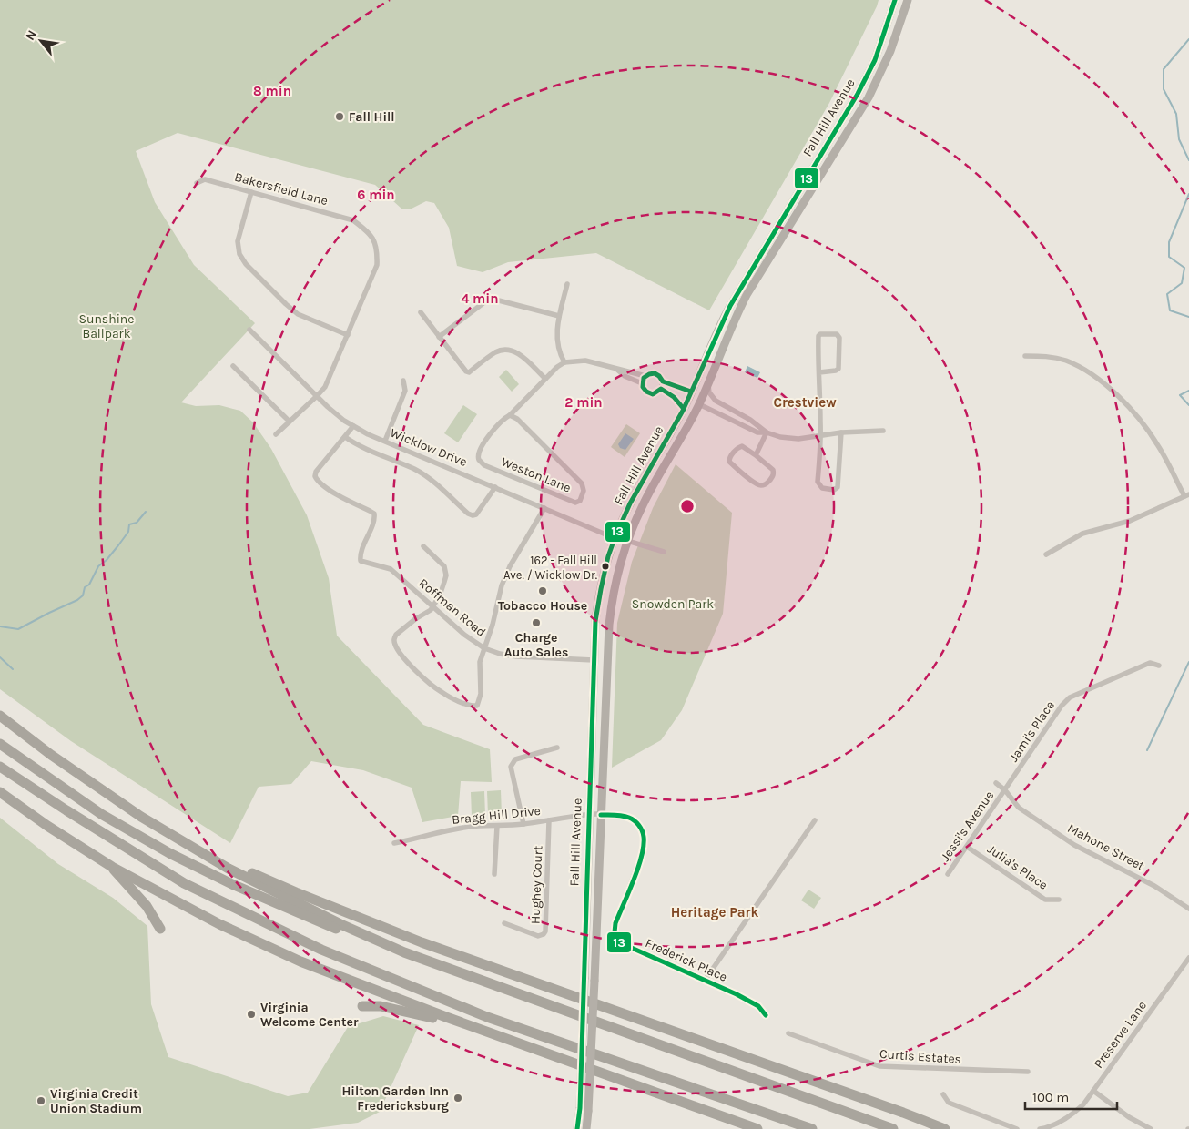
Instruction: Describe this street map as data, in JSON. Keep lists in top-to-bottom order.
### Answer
{
  "streets": {
    "main road": ["Fall Hill Avenue"],
    "street": [
      "Bakersfield Lane",
      "Wicklow Drive",
      "Weston Lane",
      "Roffman Road",
      "Jami's Place",
      "Bragg Hill Drive",
      "Jessi's Avenue",
      "Mahone Street",
      "Julia's Place",
      "Hughey Court",
      "Frederick Place",
      "Preserve Lane",
      "Curtis Estates"
    ]
  },
  "crossings": [
    ["Fall Hill Avenue", "Wicklow Drive"],
    ["Fall Hill Avenue", "Roffman Road"],
    ["Fall Hill Avenue", "Bragg Hill Drive"],
    ["Fall Hill Avenue", "Frederick Place"],
    ["Bakersfield Lane", "Wicklow Drive"],
    ["Jami's Place", "Jessi's Avenue"],
    ["Jami's Place", "Mahone Street"],
    ["Bragg Hill Drive", "Hughey Court"],
    ["Bragg Hill Drive", "Frederick Place"],
    ["Jessi's Avenue", "Mahone Street"],
    ["Jessi's Avenue", "Julia's Place"]
  ],
  "districts": ["Crestview", "Heritage Park"],
  "parks": ["Sunshine Ballpark", "Snowden Park"],
  "places": [
    "Fall Hill",
    "162 - Fall Hill Ave. / Wicklow Dr.",
    "Tobacco House",
    "Charge Auto Sales",
    "Virginia Welcome Center",
    "Hilton Garden Inn Fredericksburg",
    "Virginia Credit Union Stadium"
  ],
  "lines": ["transit line 13"],
  "scale_bar": "100 m",
  "north": "top left",
  "rings": [
    "8 min",
    "6 min",
    "4 min",
    "2 min"
  ]
}
